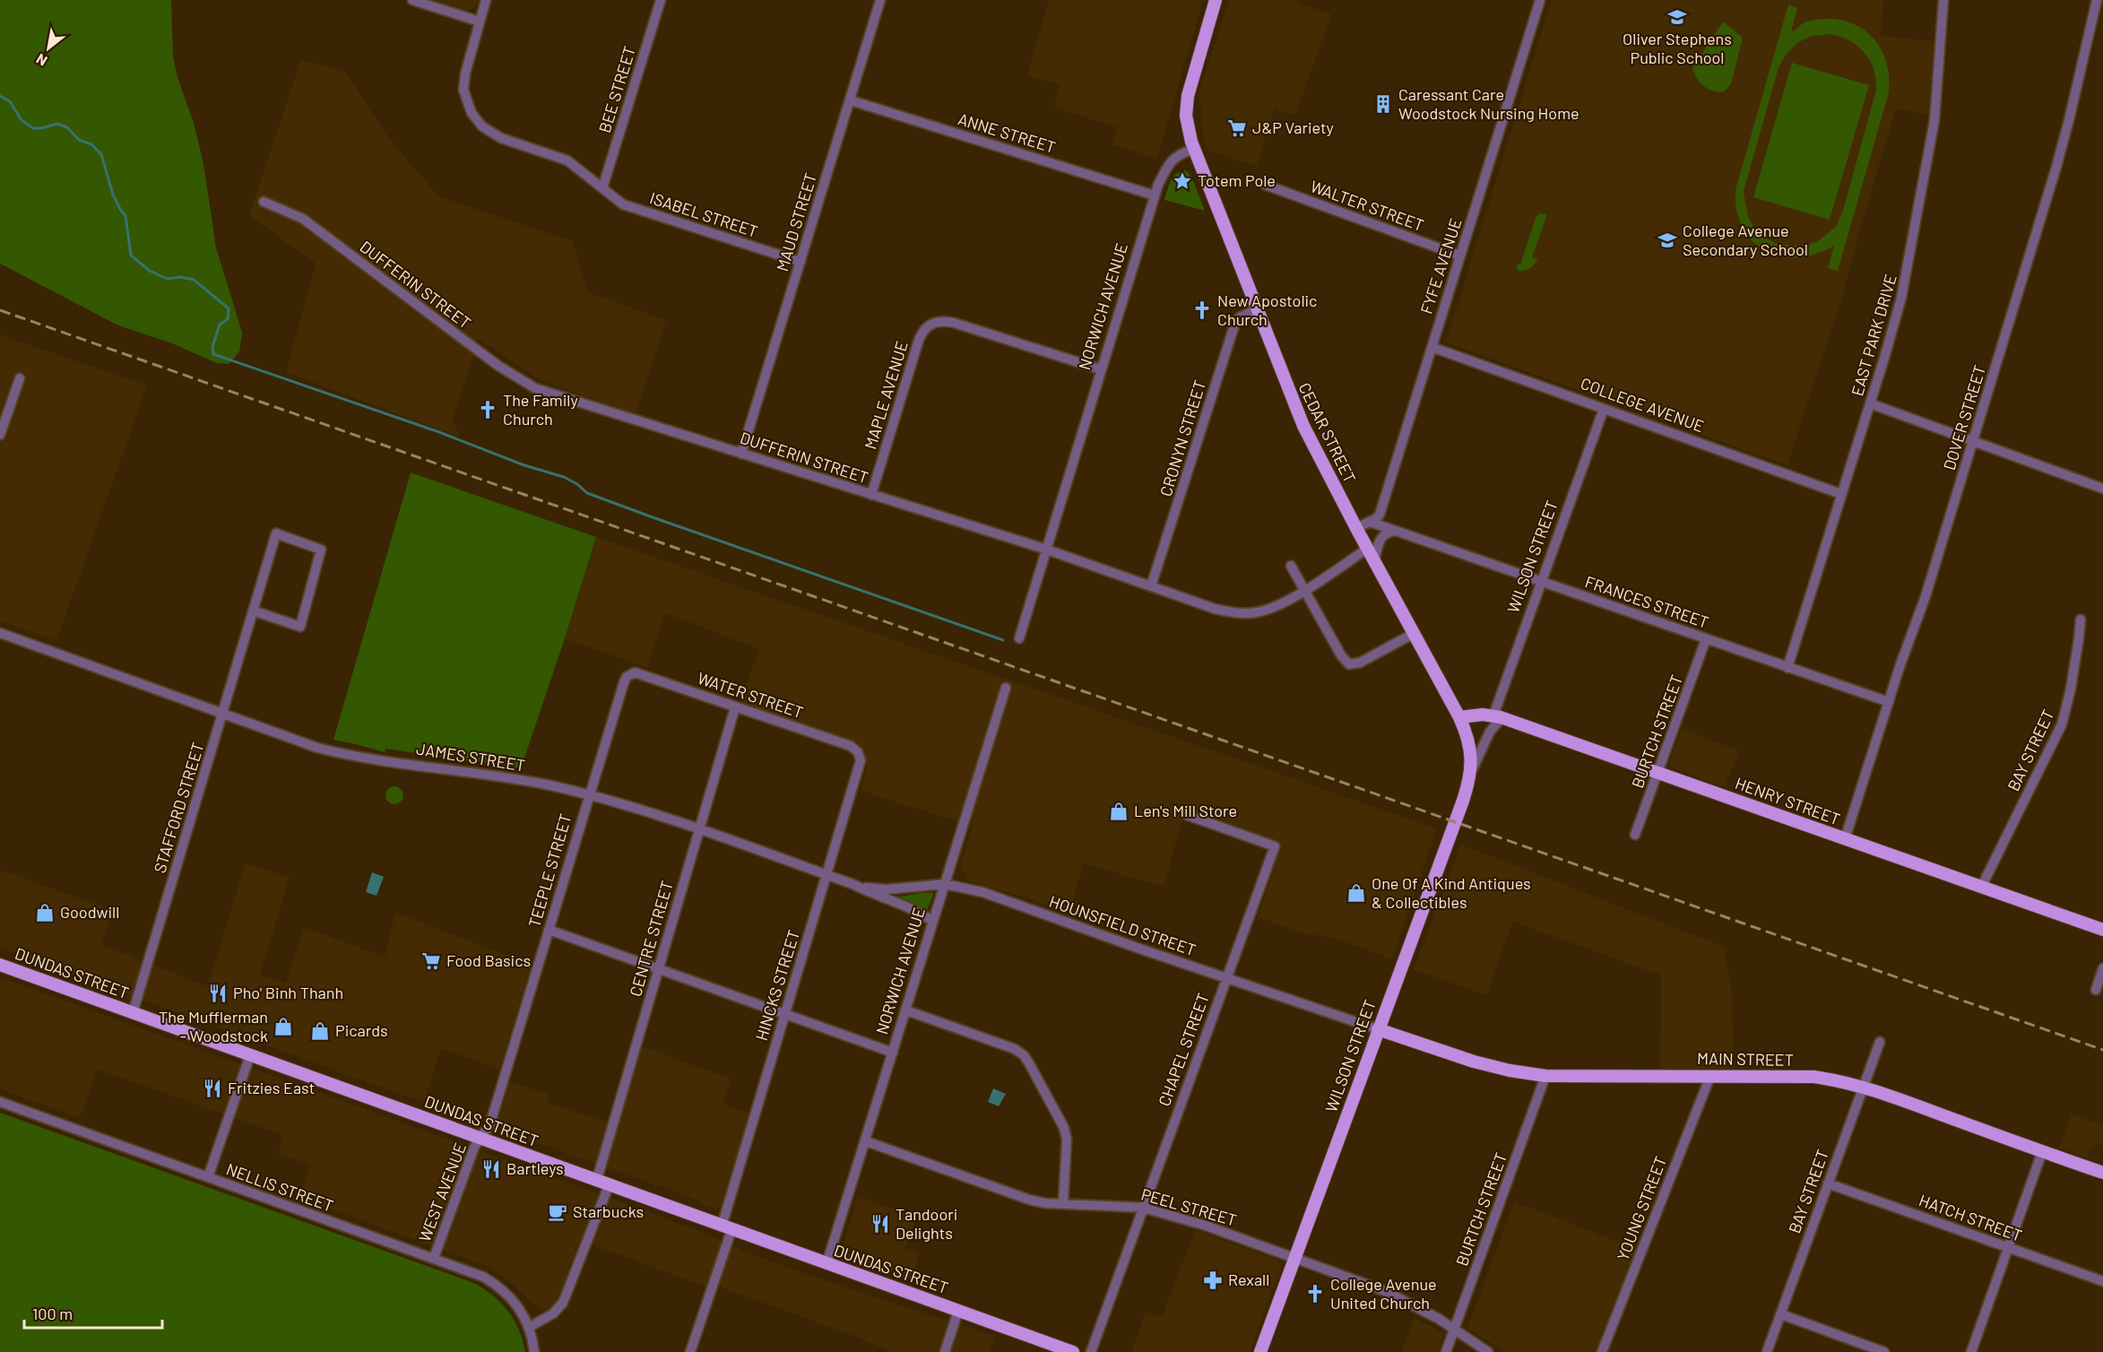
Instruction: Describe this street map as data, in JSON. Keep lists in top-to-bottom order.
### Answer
{
  "streets": {
    "main road": [
      "CEDAR STREET",
      "WILSON STREET",
      "HENRY STREET",
      "DUNDAS STREET",
      "MAIN STREET"
    ],
    "street": [
      "BEE STREET",
      "ANNE STREET",
      "WALTER STREET",
      "ISABEL STREET",
      "MAUD STREET",
      "FYFE AVENUE",
      "DUFFERIN STREET",
      "NORWICH AVENUE",
      "EAST PARK DRIVE",
      "MAPLE AVENUE",
      "COLLEGE AVENUE",
      "DOVER STREET",
      "CRONYN STREET",
      "FRANCES STREET",
      "WATER STREET",
      "BURTCH STREET",
      "BAY STREET",
      "JAMES STREET",
      "STAFFORD STREET",
      "TEEPLE STREET",
      "HOUNSFIELD STREET",
      "CENTRE STREET",
      "HINCKS STREET",
      "CHAPEL STREET",
      "NELLIS STREET",
      "WEST AVENUE",
      "PEEL STREET",
      "YOUNG STREET",
      "HATCH STREET"
    ]
  },
  "crossings": [
    ["BEE STREET", "ISABEL STREET"],
    ["ANNE STREET", "MAUD STREET"],
    ["ANNE STREET", "NORWICH AVENUE"],
    ["WALTER STREET", "FYFE AVENUE"],
    ["ISABEL STREET", "MAUD STREET"],
    ["MAUD STREET", "DUFFERIN STREET"],
    ["FYFE AVENUE", "COLLEGE AVENUE"],
    ["FYFE AVENUE", "FRANCES STREET"],
    ["DUFFERIN STREET", "NORWICH AVENUE"],
    ["DUFFERIN STREET", "MAPLE AVENUE"],
    ["DUFFERIN STREET", "CEDAR STREET"],
    ["DUFFERIN STREET", "CRONYN STREET"],
    ["NORWICH AVENUE", "MAPLE AVENUE"],
    ["NORWICH AVENUE", "CEDAR STREET"],
    ["NORWICH AVENUE", "JAMES STREET"],
    ["NORWICH AVENUE", "HOUNSFIELD STREET"],
    ["NORWICH AVENUE", "DUNDAS STREET"],
    ["NORWICH AVENUE", "PEEL STREET"],
    ["EAST PARK DRIVE", "COLLEGE AVENUE"],
    ["EAST PARK DRIVE", "FRANCES STREET"],
    ["COLLEGE AVENUE", "WILSON STREET"],
    ["DOVER STREET", "FRANCES STREET"],
    ["DOVER STREET", "HENRY STREET"],
    ["CEDAR STREET", "CRONYN STREET"],
    ["CEDAR STREET", "WILSON STREET"],
    ["CEDAR STREET", "HENRY STREET"],
    ["WILSON STREET", "FRANCES STREET"],
    ["WILSON STREET", "HENRY STREET"],
    ["WILSON STREET", "HOUNSFIELD STREET"],
    ["WILSON STREET", "MAIN STREET"],
    ["WILSON STREET", "PEEL STREET"],
    ["FRANCES STREET", "BURTCH STREET"],
    ["WATER STREET", "TEEPLE STREET"],
    ["WATER STREET", "CENTRE STREET"],
    ["WATER STREET", "HINCKS STREET"],
    ["BURTCH STREET", "HENRY STREET"],
    ["BURTCH STREET", "MAIN STREET"],
    ["BURTCH STREET", "PEEL STREET"],
    ["BAY STREET", "HENRY STREET"],
    ["BAY STREET", "MAIN STREET"],
    ["BAY STREET", "HATCH STREET"],
    ["JAMES STREET", "STAFFORD STREET"],
    ["JAMES STREET", "TEEPLE STREET"],
    ["JAMES STREET", "HOUNSFIELD STREET"],
    ["JAMES STREET", "CENTRE STREET"],
    ["JAMES STREET", "HINCKS STREET"],
    ["STAFFORD STREET", "DUNDAS STREET"],
    ["TEEPLE STREET", "DUNDAS STREET"],
    ["TEEPLE STREET", "WEST AVENUE"],
    ["HOUNSFIELD STREET", "CHAPEL STREET"],
    ["HOUNSFIELD STREET", "MAIN STREET"],
    ["CENTRE STREET", "DUNDAS STREET"],
    ["DUNDAS STREET", "HINCKS STREET"],
    ["DUNDAS STREET", "WEST AVENUE"],
    ["CHAPEL STREET", "PEEL STREET"],
    ["MAIN STREET", "YOUNG STREET"],
    ["NELLIS STREET", "WEST AVENUE"]
  ],
  "places": {
    "school or university": ["Oliver Stephens Public School", "College Avenue Secondary School"],
    "building": ["Caressant Care Woodstock Nursing Home"],
    "supermarket": ["J&P Variety", "Food Basics"],
    "place": ["Totem Pole"],
    "church": ["New Apostolic Church", "The Family Church", "College Avenue United Church"],
    "shop": [
      "Len's Mill Store",
      "One Of A Kind Antiques & Collectibles",
      "Goodwill",
      "The Mufflerman - Woodstock",
      "Picards"
    ],
    "restaurant": [
      "Pho' Binh Thanh",
      "Fritzies East",
      "Bartleys",
      "Tandoori Delights"
    ],
    "cafe": ["Starbucks"],
    "pharmacy": ["Rexall"]
  },
  "scale_bar": "100 m",
  "north": "bottom left"
}
